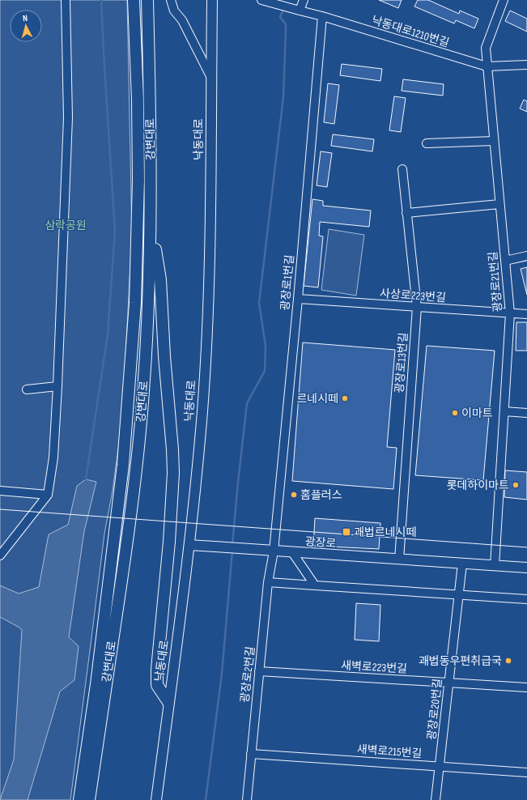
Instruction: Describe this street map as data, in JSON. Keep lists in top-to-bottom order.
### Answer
{
  "streets": {
    "highway": ["강변대로"],
    "main road": ["낙동대로", "광장로"],
    "street": [
      "낙동대로1210번길",
      "광장로21번길",
      "광장로1번길",
      "사상로223번길",
      "광장로13번길",
      "새벽로223번길",
      "광장로2번길",
      "광장로20번길",
      "새벽로215번길"
    ]
  },
  "crossings": [
    ["낙동대로1210번길", "광장로21번길"],
    ["낙동대로1210번길", "광장로1번길"],
    ["낙동대로", "광장로"],
    ["광장로21번길", "사상로223번길"],
    ["광장로21번길", "광장로"],
    ["광장로1번길", "사상로223번길"],
    ["광장로1번길", "광장로"],
    ["광장로1번길", "광장로2번길"],
    ["사상로223번길", "광장로13번길"],
    ["광장로13번길", "광장로"],
    ["광장로", "광장로2번길"],
    ["광장로", "광장로20번길"],
    ["새벽로223번길", "광장로2번길"],
    ["새벽로223번길", "광장로20번길"],
    ["광장로2번길", "새벽로215번길"],
    ["광장로20번길", "새벽로215번길"]
  ],
  "parks": ["삼락공원"],
  "places": {
    "other": [
      "르네시떼",
      "이마트",
      "롯데하이마트",
      "홈플러스",
      "괘법동우편취급국"
    ],
    "transit": ["괘법르네시떼"]
  },
  "north": "top"
}
